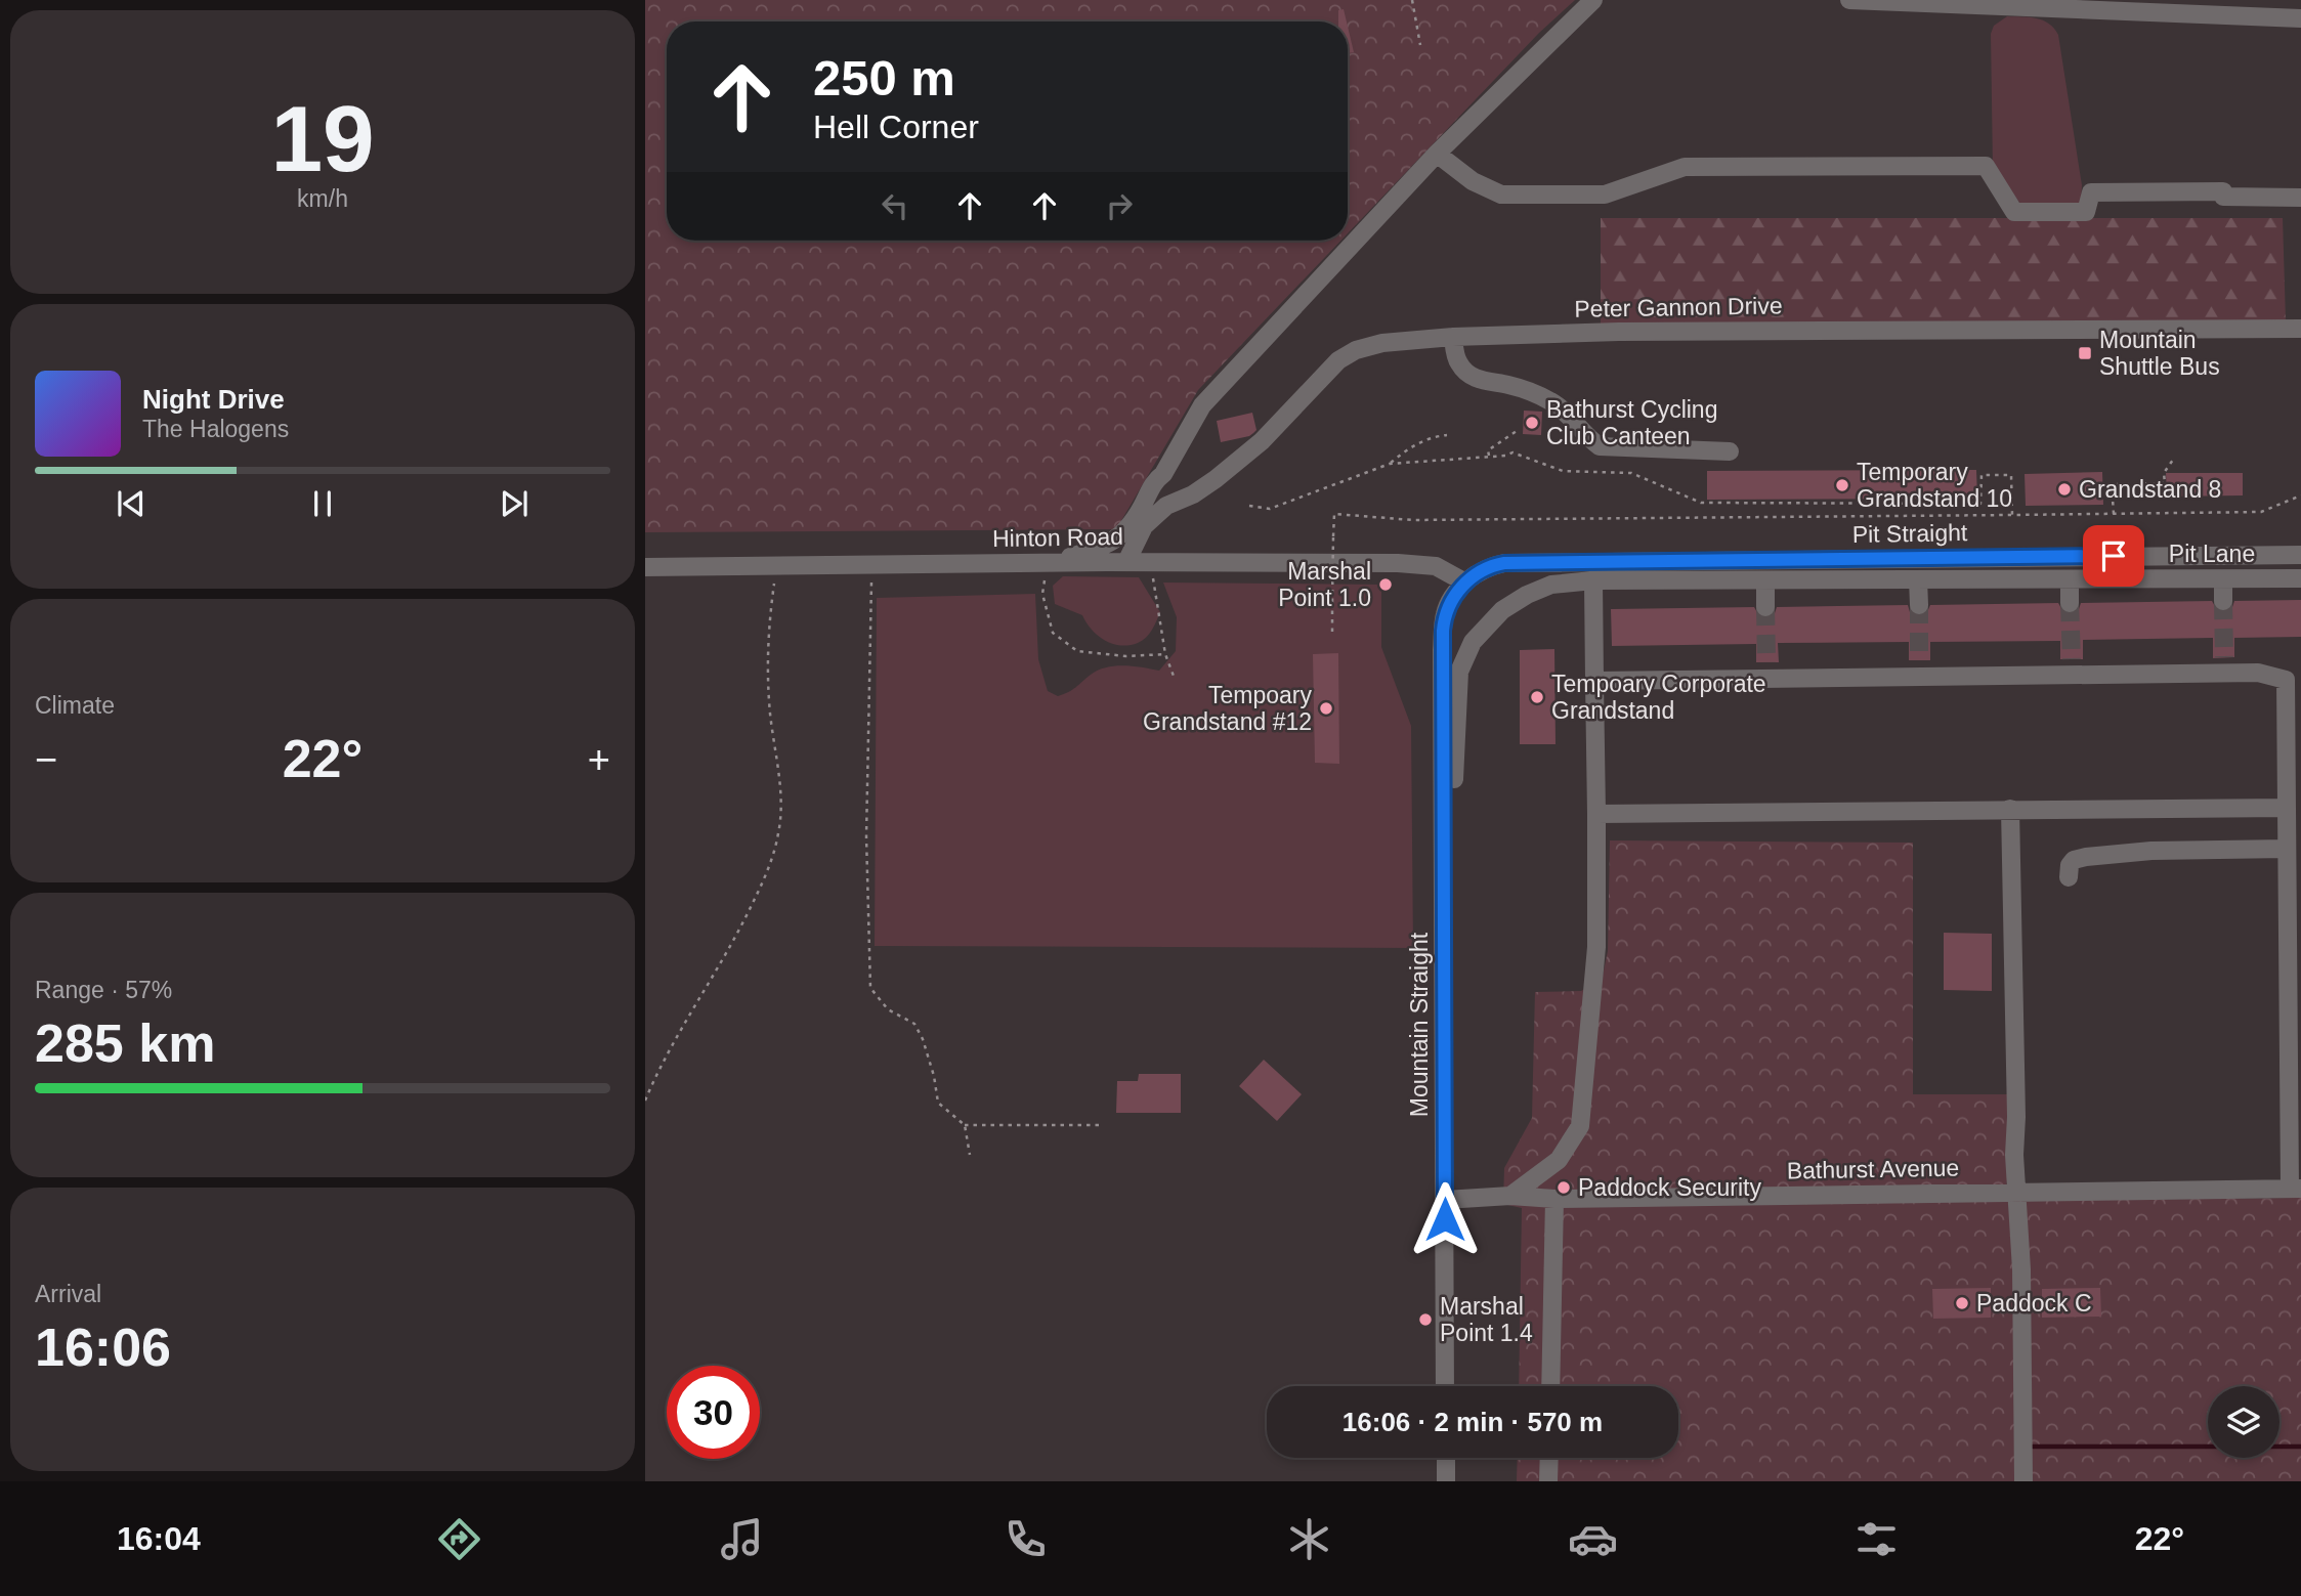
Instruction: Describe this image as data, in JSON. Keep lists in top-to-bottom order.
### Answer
{
  "streets": {
    "street": [
      "Peter Gannon Drive",
      "Pit Straight",
      "Hinton Road",
      "Pit Lane",
      "Mountain Straight",
      "Bathurst Avenue"
    ]
  },
  "crossings": [
    ["Peter Gannon Drive", "Hinton Road"],
    ["Pit Straight", "Hinton Road"],
    ["Pit Straight", "Mountain Straight"],
    ["Hinton Road", "Mountain Straight"],
    ["Pit Lane", "Mountain Straight"],
    ["Mountain Straight", "Bathurst Avenue"]
  ],
  "places": {
    "transit": ["Mountain Shuttle Bus"],
    "other": [
      "Bathurst Cycling Club Canteen",
      "Temporary Grandstand 10",
      "Grandstand 8",
      "Marshal Point 1.0",
      "Tempoary Corporate Grandstand",
      "Tempoary Grandstand #12",
      "Paddock Security",
      "Paddock C",
      "Marshal Point 1.4"
    ]
  },
  "page": {
    "tile": [
      ["19", "km/h"],
      "Climate",
      ["Range · 57%", "285 km"],
      ["Arrival", "16:06"]
    ],
    "turn": ["250 m", "Hell Corner"],
    "song": ["Night Drive", "The Halogens"],
    "heat": ["−", "22°", "+"],
    "limit": "30",
    "trip": "16:06 · 2 min · 570 m",
    "tabs": ["16:04", "22°"]
  }
}
